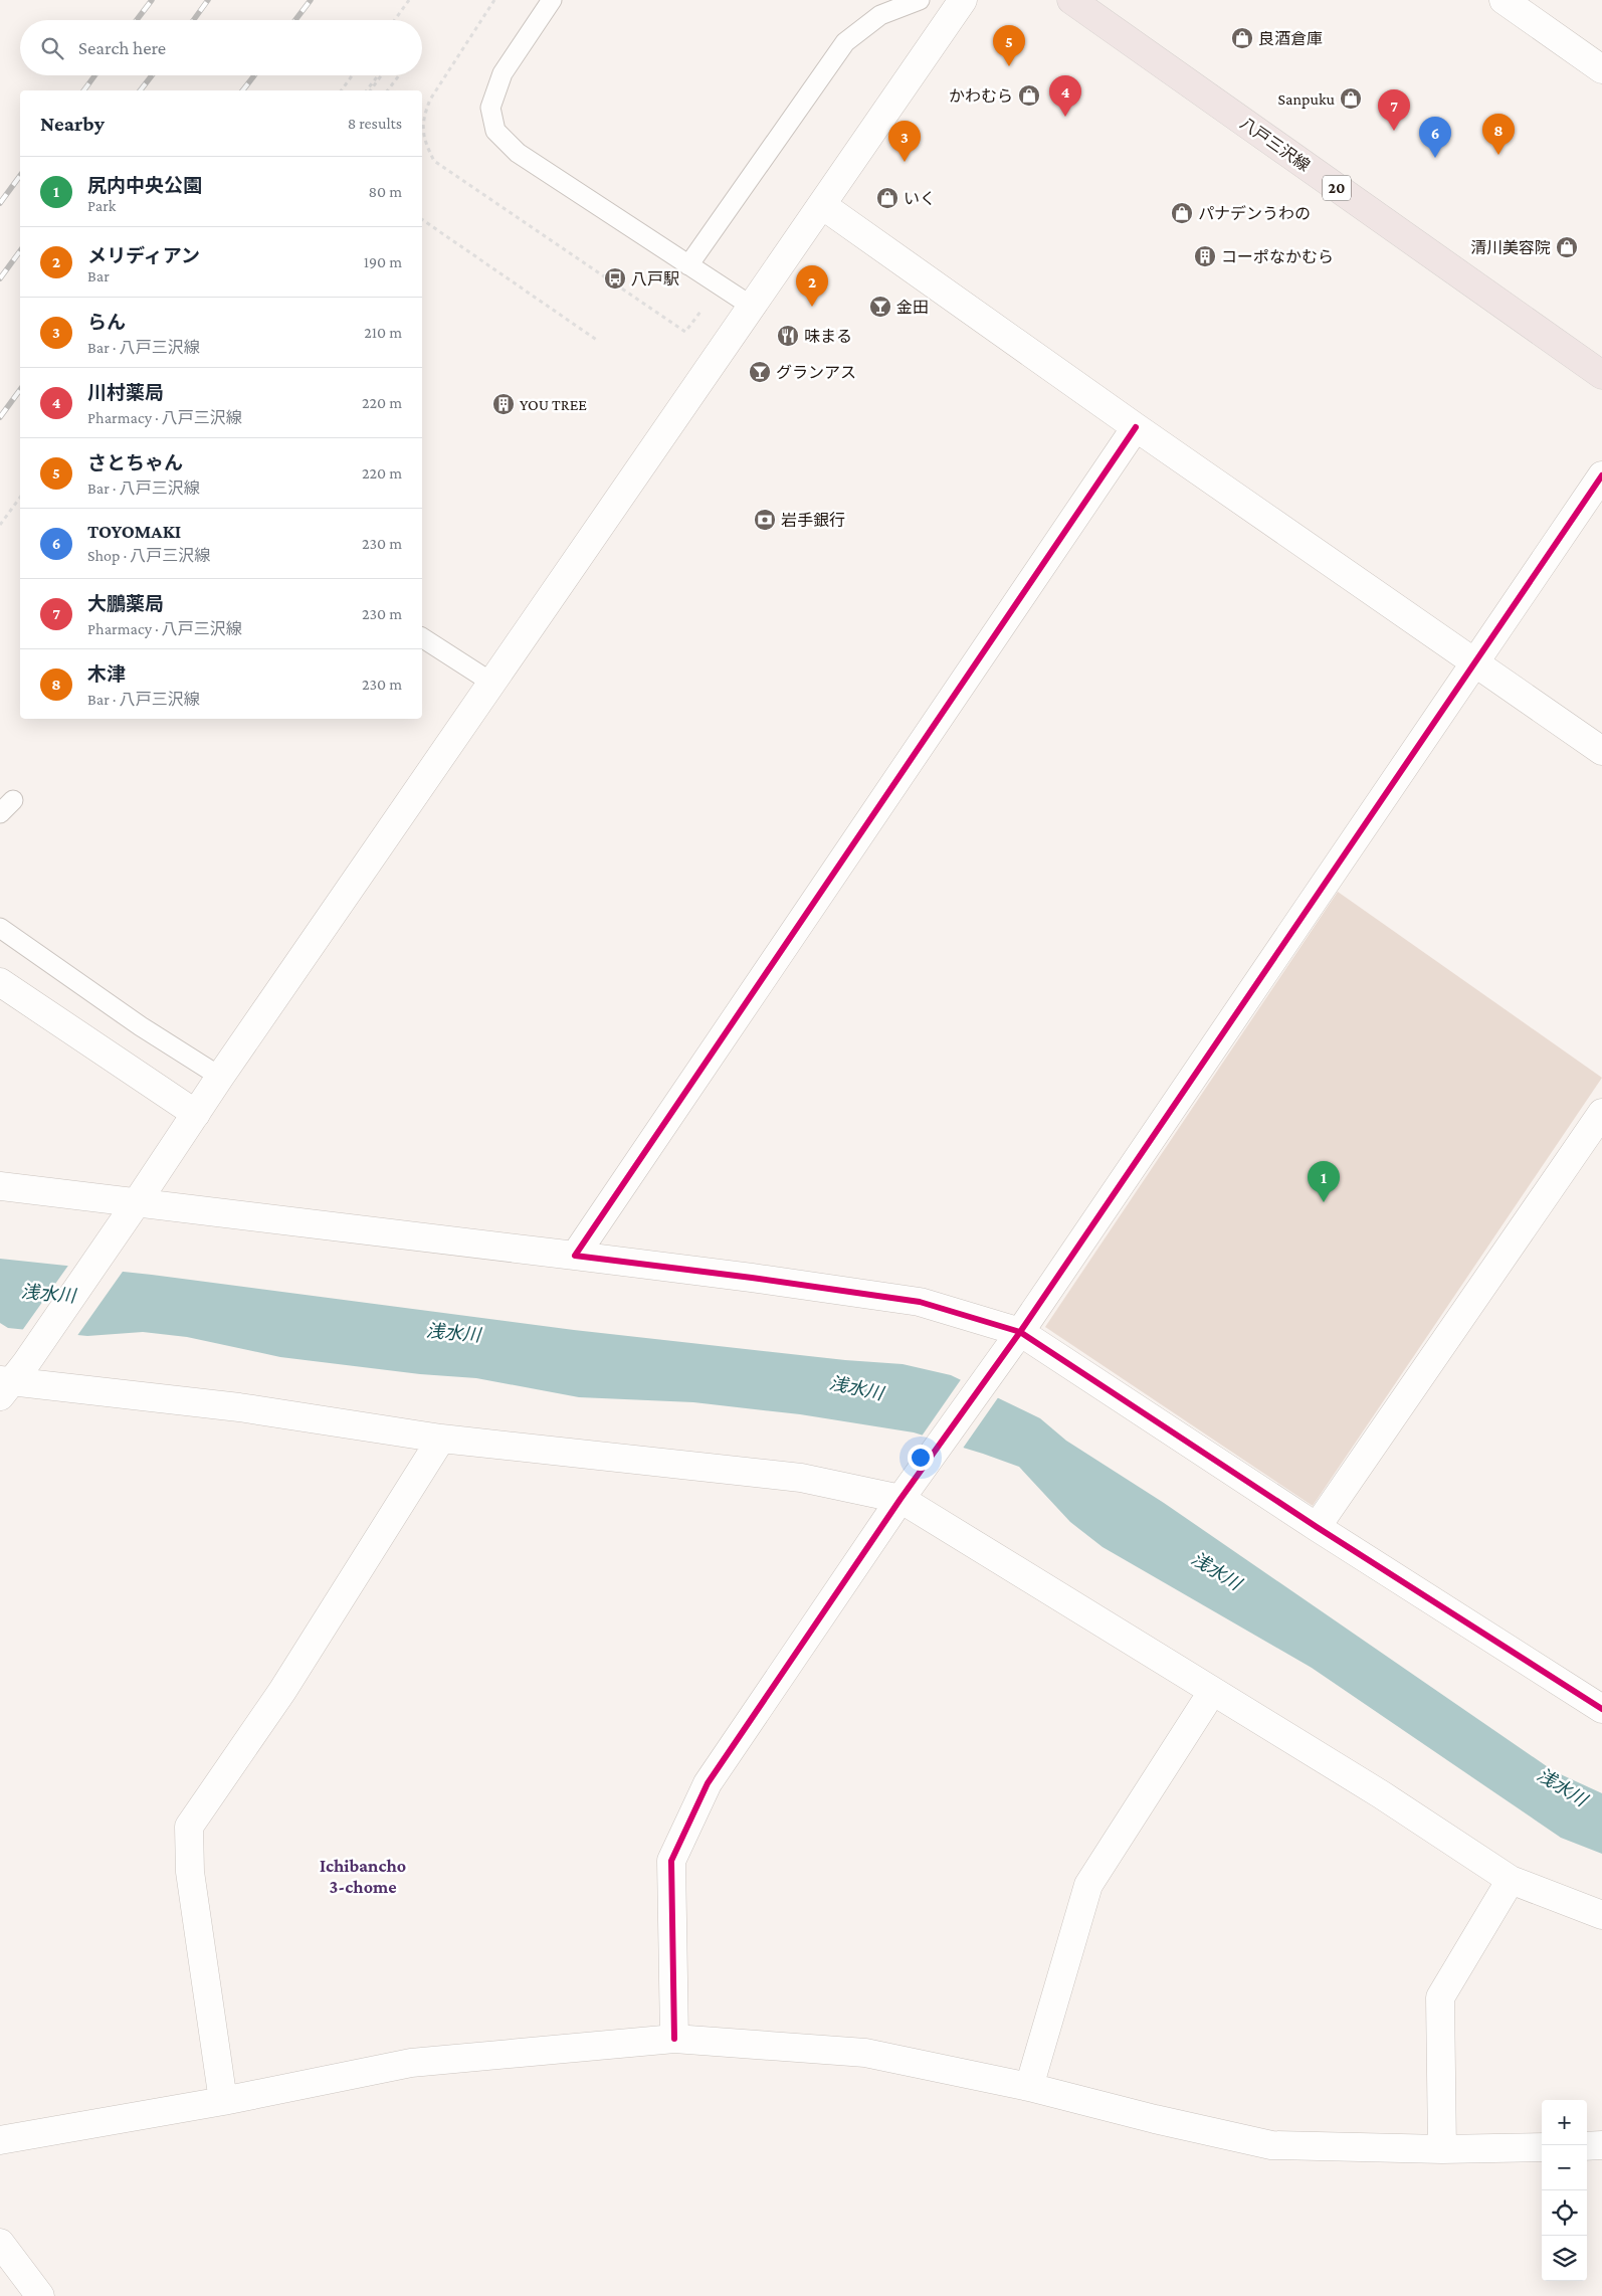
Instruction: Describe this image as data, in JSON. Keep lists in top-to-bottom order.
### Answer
{
  "streets": {
    "main road": ["八戸三沢線", "20"]
  },
  "districts": ["Ichibancho 3-chome"],
  "water": ["浅水川"],
  "places": {
    "shop": [
      "良酒倉庫",
      "かわむら",
      "Sanpuku",
      "いく",
      "パナデンうわの",
      "清川美容院"
    ],
    "building": ["コーポなかむら", "YOU TREE"],
    "bus stop": ["八戸駅"],
    "bar": ["金田", "グランアス"],
    "restaurant": ["味まる"],
    "bank": ["岩手銀行"]
  },
  "page": {
    "search": "Search here",
    "pins": [
      "5",
      "4",
      "7",
      "8",
      "6",
      "3",
      "2",
      "1"
    ],
    "heading": ["Nearby", "8 results"],
    "list": [
      {
        "mark": "1",
        "name": "尻内中央公園",
        "note": "Park",
        "value": "80 m"
      },
      {
        "mark": "2",
        "name": "メリディアン",
        "note": "Bar",
        "value": "190 m"
      },
      {
        "mark": "3",
        "name": "らん",
        "note": "Bar · 八戸三沢線",
        "value": "210 m"
      },
      {
        "mark": "4",
        "name": "川村薬局",
        "note": "Pharmacy · 八戸三沢線",
        "value": "220 m"
      },
      {
        "mark": "5",
        "name": "さとちゃん",
        "note": "Bar · 八戸三沢線",
        "value": "220 m"
      },
      {
        "mark": "6",
        "name": "TOYOMAKI",
        "note": "Shop · 八戸三沢線",
        "value": "230 m"
      },
      {
        "mark": "7",
        "name": "大鵬薬局",
        "note": "Pharmacy · 八戸三沢線",
        "value": "230 m"
      },
      {
        "mark": "8",
        "name": "木津",
        "note": "Bar · 八戸三沢線",
        "value": "230 m"
      }
    ],
    "map_buttons": ["+", "−"]
  }
}
